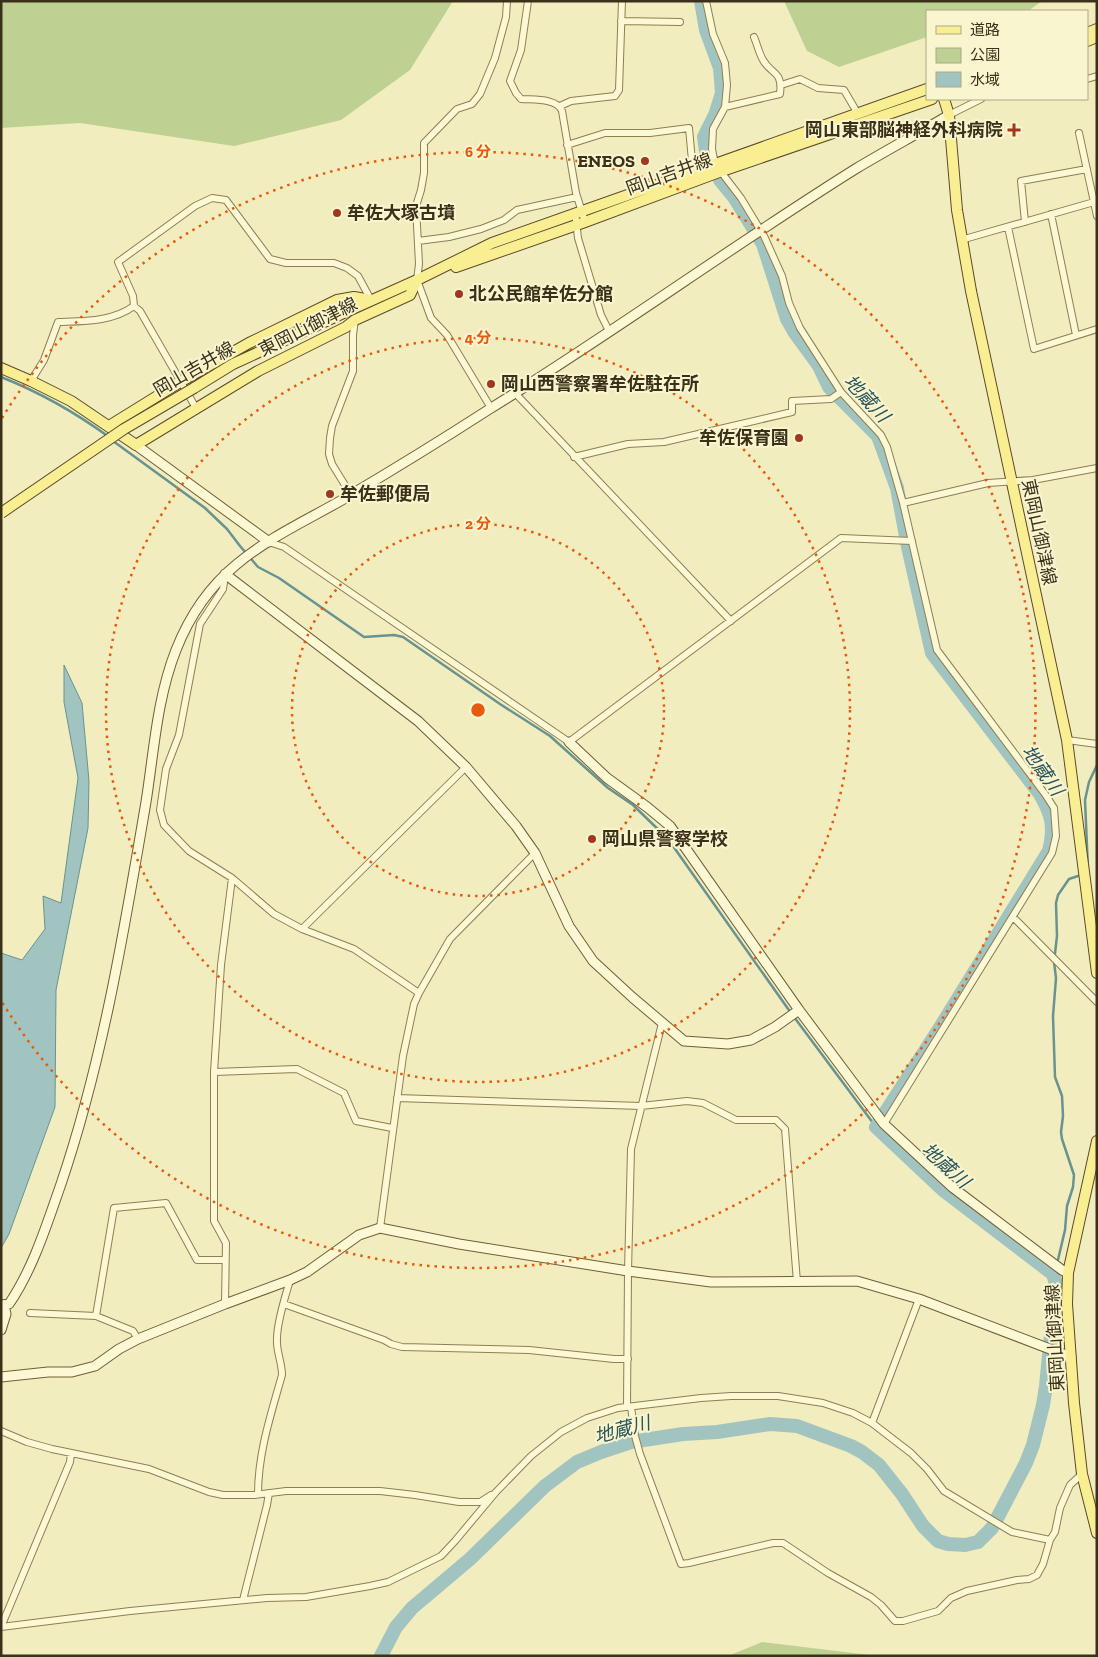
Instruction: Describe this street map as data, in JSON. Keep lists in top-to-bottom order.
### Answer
{
  "streets": {
    "main road": ["岡山吉井線", "東岡山御津線"]
  },
  "crossings": [
    ["岡山吉井線", "東岡山御津線"]
  ],
  "water": ["地蔵川"],
  "places": {
    "health": ["岡山東部脳神経外科病院"],
    "other": [
      "ENEOS",
      "牟佐大塚古墳",
      "北公民館牟佐分館",
      "岡山西警察署牟佐駐在所",
      "牟佐保育園",
      "牟佐郵便局",
      "岡山県警察学校"
    ]
  },
  "legend": ["道路", "公園", "水域"],
  "rings": ["6 分", "4 分", "2 分"]
}
